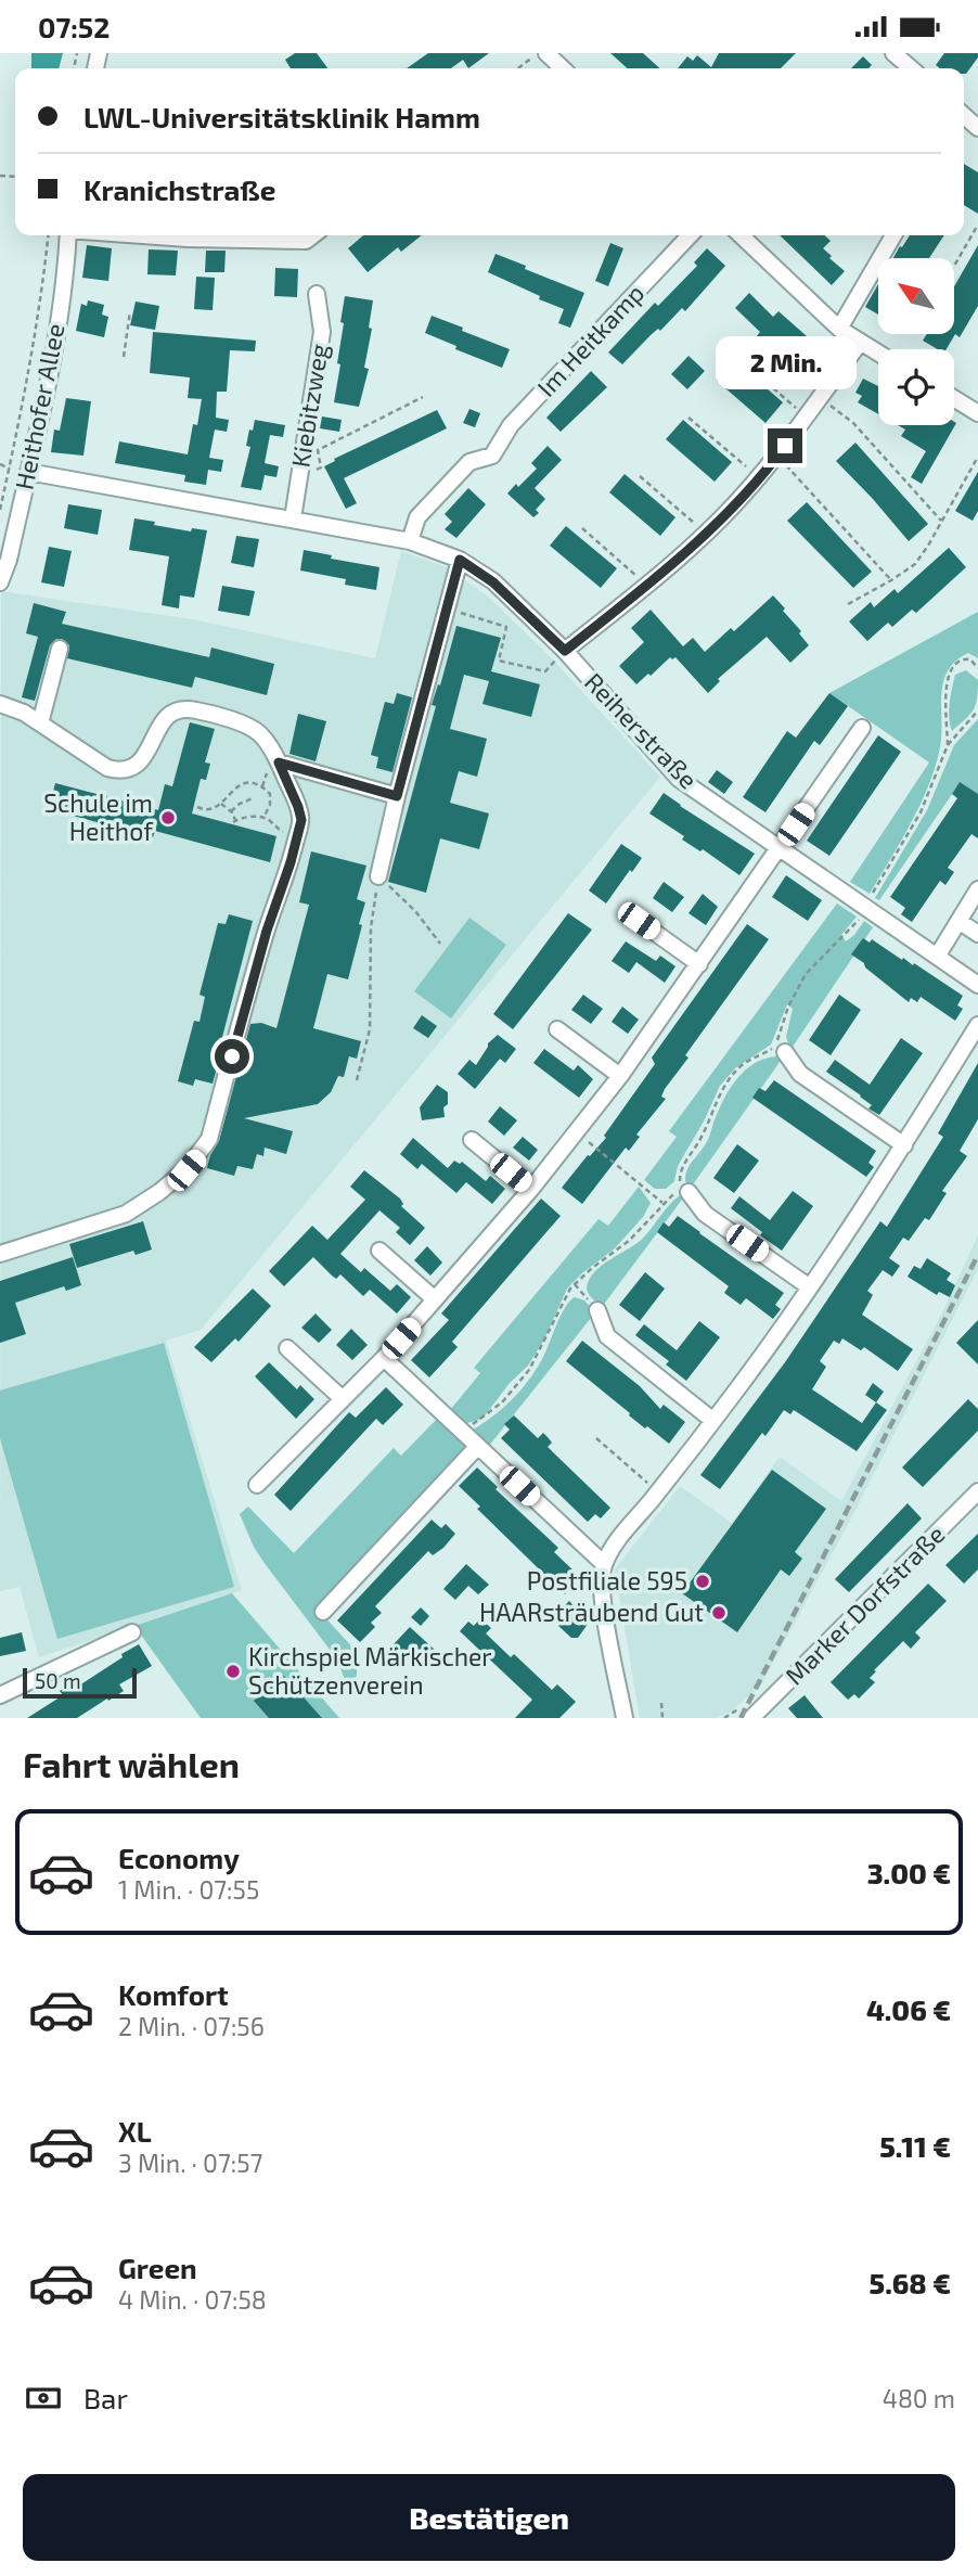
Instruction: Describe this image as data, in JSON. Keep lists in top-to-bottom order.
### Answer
{
  "streets": {
    "street": [
      "Im Heitkamp",
      "Kiebitzweg",
      "Heithofer Allee",
      "Reiherstraße",
      "Marker Dorfstraße"
    ]
  },
  "crossings": [
    ["Im Heitkamp", "Reiherstraße"],
    ["Kiebitzweg", "Reiherstraße"],
    ["Heithofer Allee", "Reiherstraße"]
  ],
  "places": [
    "Schule im Heithof",
    "Postfiliale 595",
    "HAARsträubend Gut",
    "Kirchspiel Märkischer Schützenverein"
  ],
  "scale_bar": "50 m",
  "north": "top left",
  "page": {
    "status": "07:52",
    "banner": ["LWL-Universitätsklinik Hamm", "Kranichstraße"],
    "bubble": "2 Min.",
    "scale": "50 m",
    "heading": "Fahrt wählen",
    "list": [
      {
        "name": "Economy",
        "note": "1 Min. · 07:55",
        "value": "3.00 €"
      },
      {
        "name": "Komfort",
        "note": "2 Min. · 07:56",
        "value": "4.06 €"
      },
      {
        "name": "XL",
        "note": "3 Min. · 07:57",
        "value": "5.11 €"
      },
      {
        "name": "Green",
        "note": "4 Min. · 07:58",
        "value": "5.68 €"
      }
    ],
    "pay": ["Bar", "480 m"],
    "buttons": "Bestätigen"
  }
}
